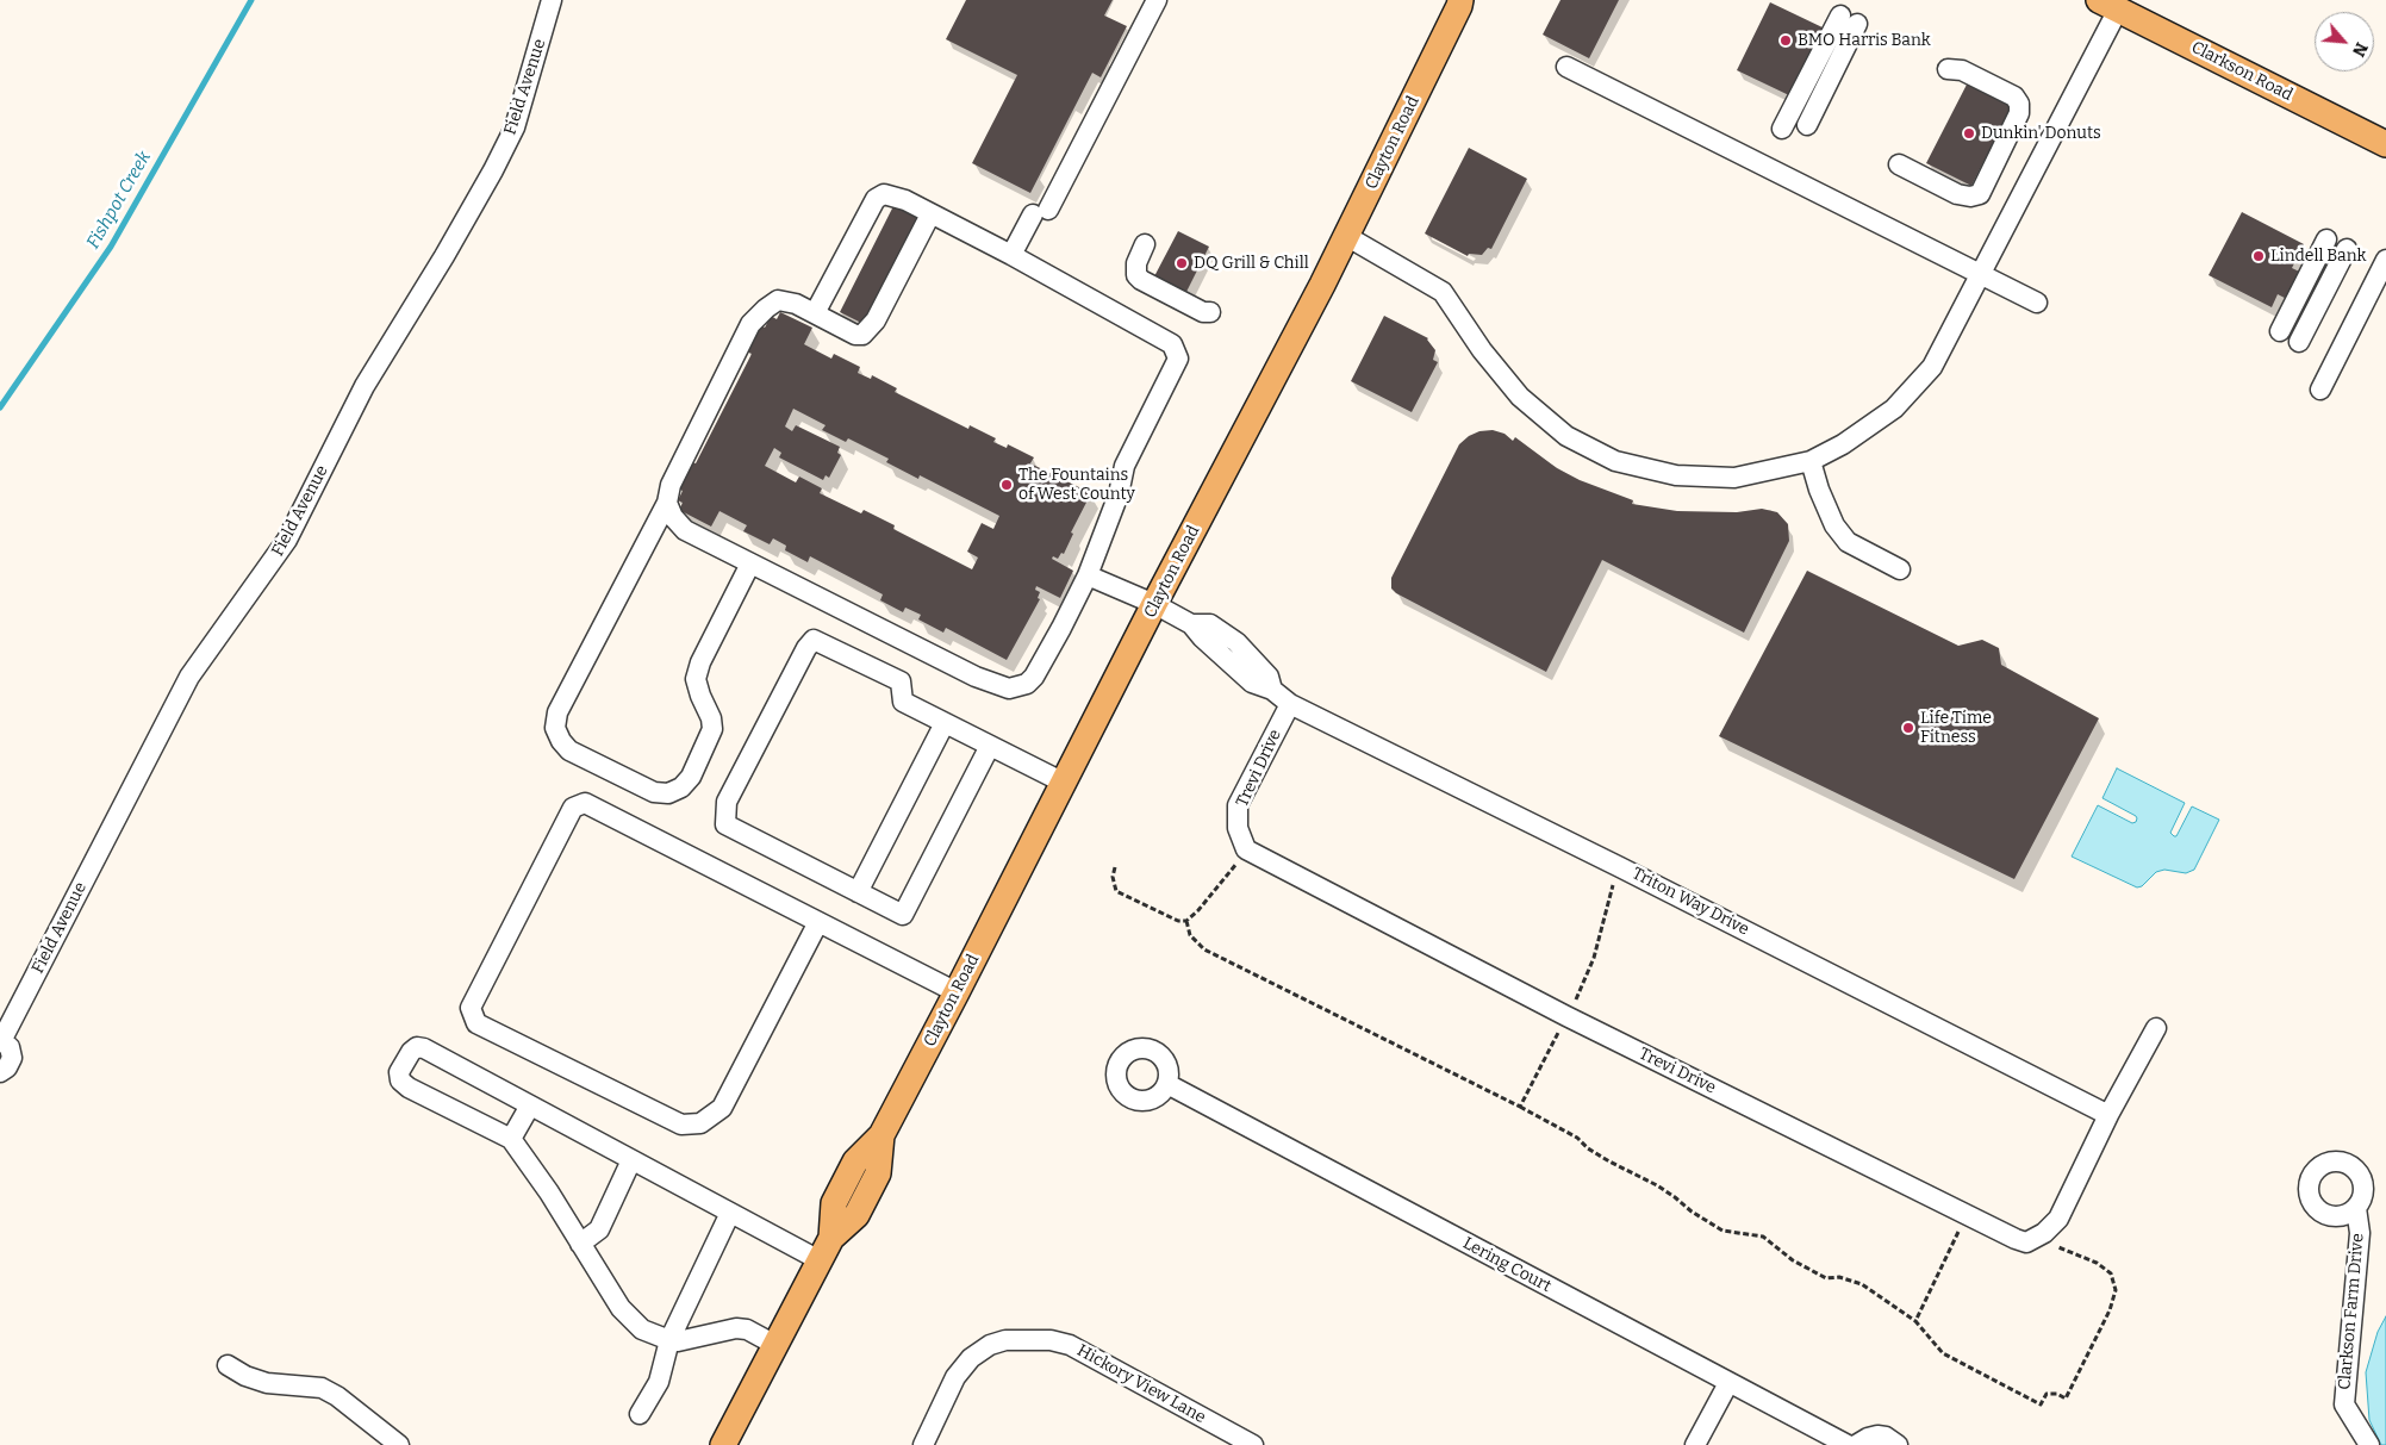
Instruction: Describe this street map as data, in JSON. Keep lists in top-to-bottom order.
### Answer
{
  "streets": {
    "main road": ["Clarkson Road", "Clayton Road"],
    "street": [
      "Field Avenue",
      "Trevi Drive",
      "Triton Way Drive",
      "Lering Court",
      "Clarkson Farm Drive",
      "Hickory View Lane"
    ]
  },
  "crossings": [
    ["Clayton Road", "Triton Way Drive"],
    ["Trevi Drive", "Triton Way Drive"]
  ],
  "water": ["Fishpot Creek"],
  "places": [
    "BMO Harris Bank",
    "Dunkin' Donuts",
    "Lindell Bank",
    "DQ Grill & Chill",
    "The Fountains of West County",
    "Life Time Fitness"
  ],
  "north": "bottom right"
}
